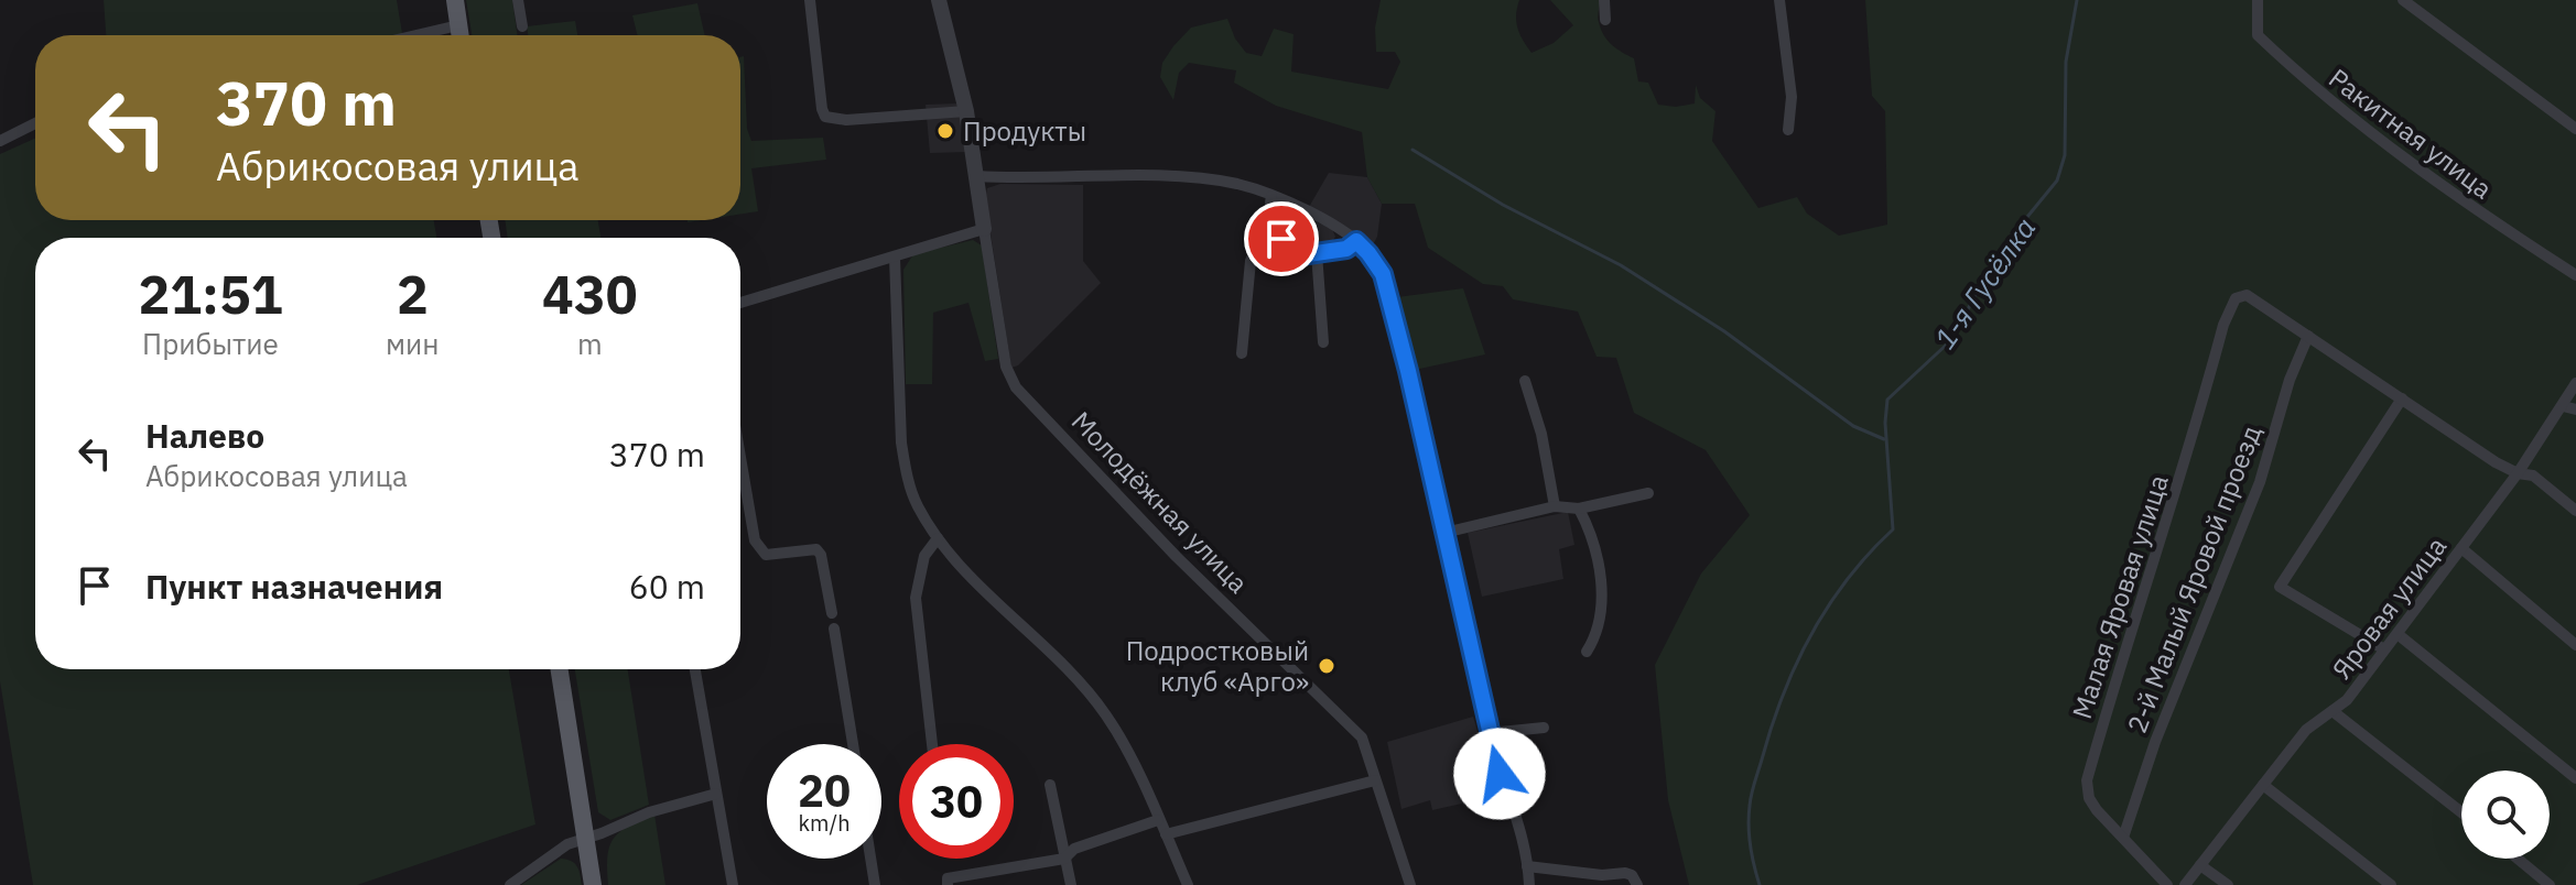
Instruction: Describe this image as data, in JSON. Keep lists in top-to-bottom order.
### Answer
{
  "streets": {
    "street": [
      "Ракитная улица",
      "Молодёжная улица",
      "2-й Малый Яровой проезд",
      "Малая Яровая улица",
      "Яровая улица"
    ]
  },
  "crossings": [
    ["2-й Малый Яровой проезд", "Малая Яровая улица"]
  ],
  "water": ["1-я Гусёлка"],
  "places": ["Продукты", "Подростковый клуб «Арго»"],
  "page": {
    "turn": ["370 m", "Абрикосовая улица"],
    "eta": [
      "21:51",
      "Прибытие",
      "2",
      "мин",
      "430",
      "m"
    ],
    "list": [
      {
        "name": "Налево",
        "note": "Абрикосовая улица",
        "value": "370 m"
      },
      {
        "name": "Пункт назначения",
        "value": "60 m"
      }
    ],
    "speed": "20 km/h",
    "limit": "30"
  }
}
